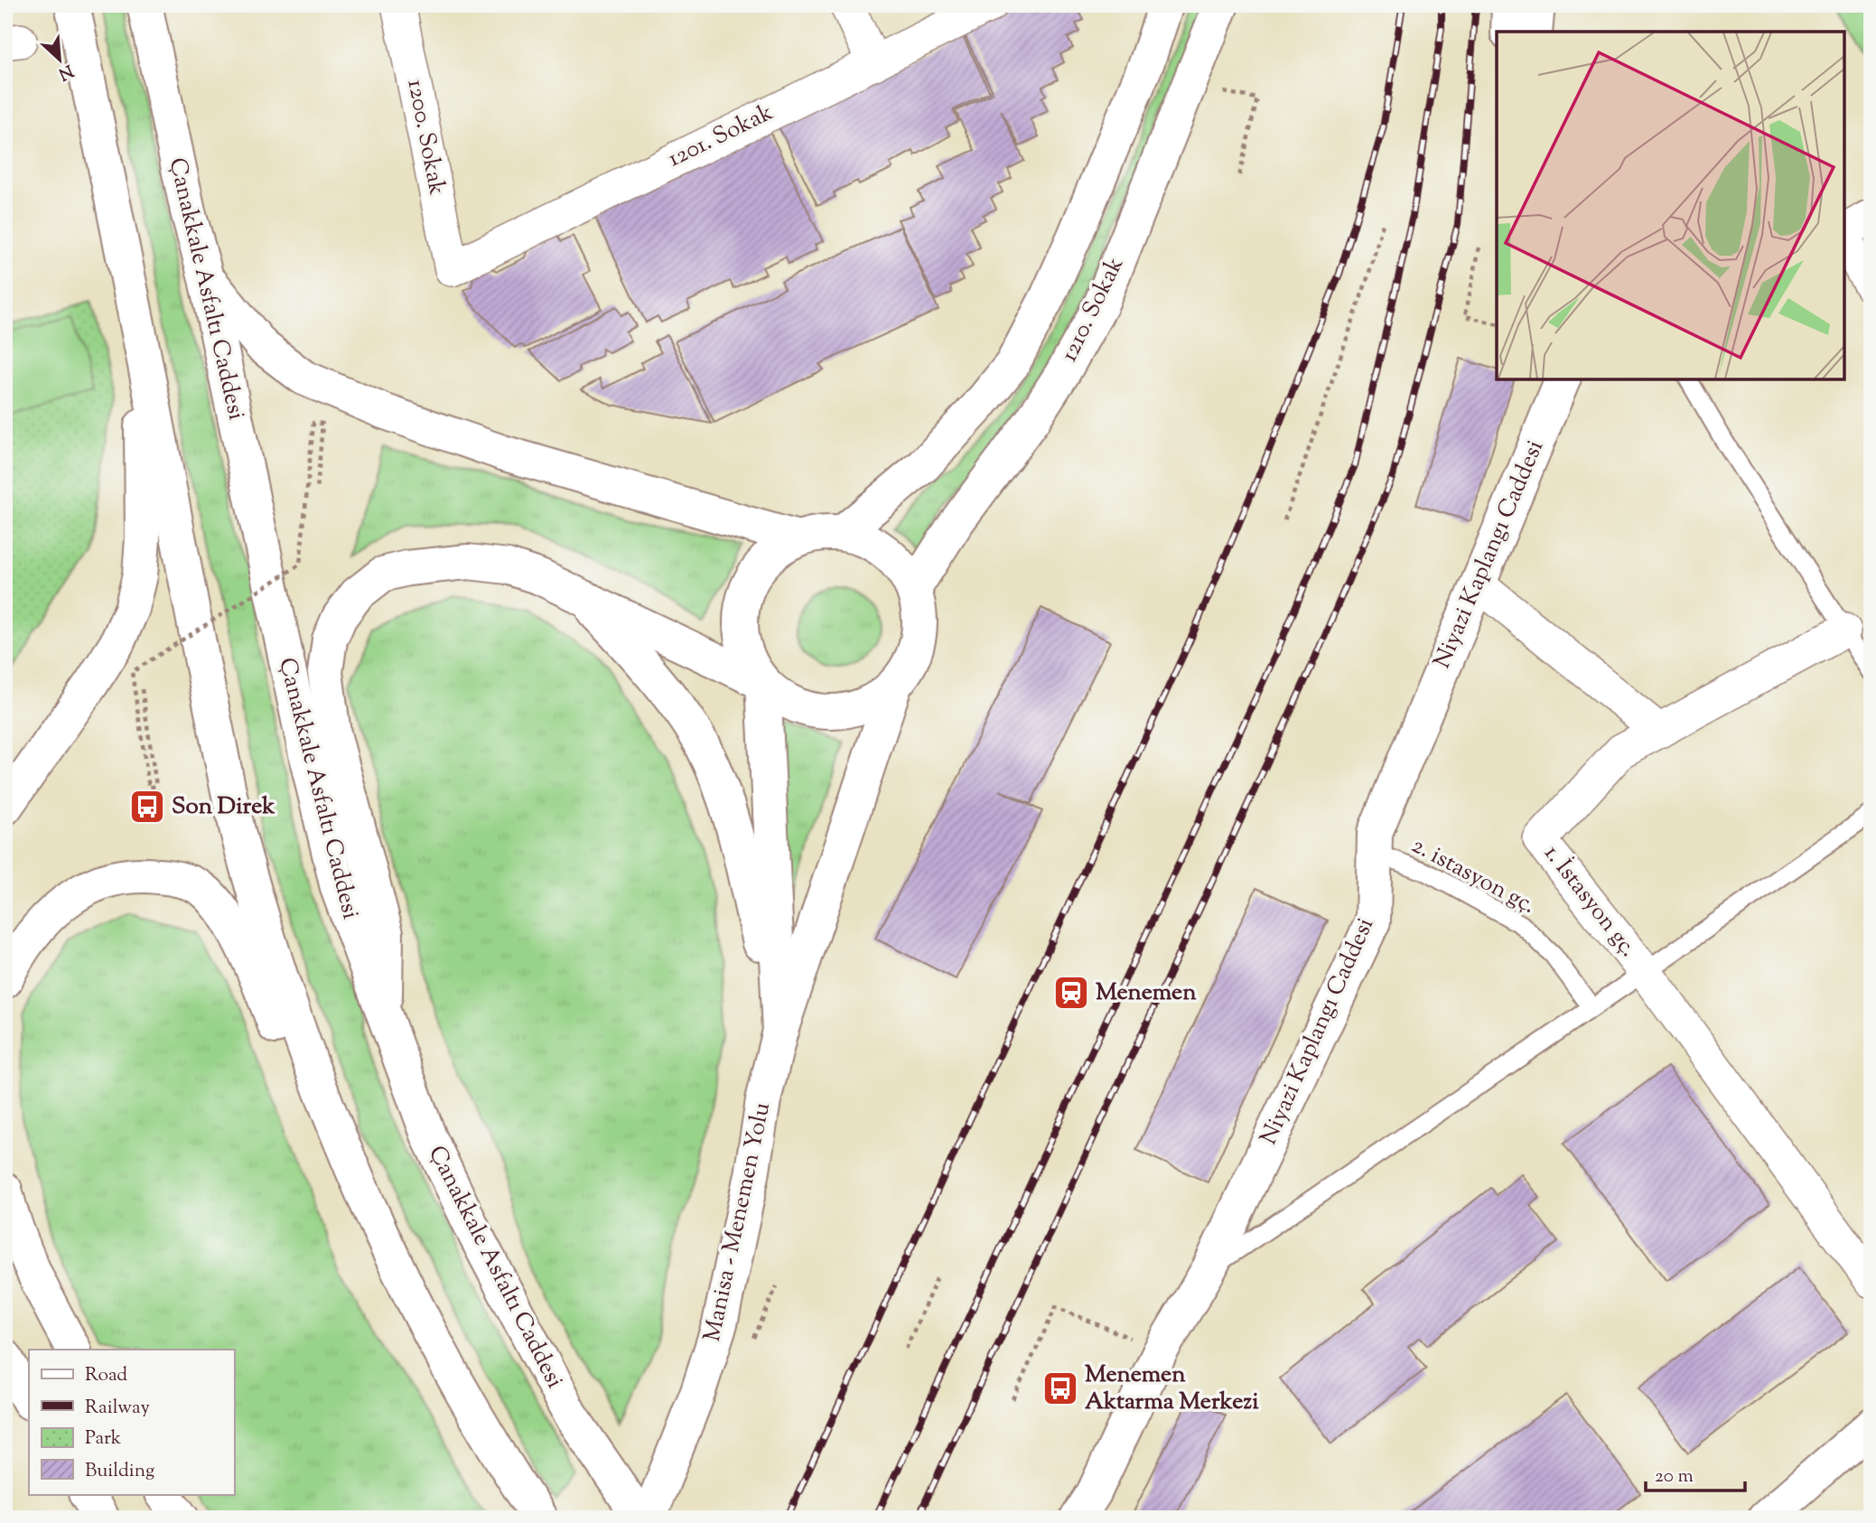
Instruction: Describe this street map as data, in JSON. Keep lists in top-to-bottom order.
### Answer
{
  "streets": {
    "main road": [
      "Çanakkale Asfaltı Caddesi",
      "1210. Sokak",
      "Niyazi Kaplangı Caddesi",
      "Manisa - Menemen Yolu"
    ],
    "street": ["1201. Sokak", "1200. Sokak", "1. İstasyon gç."],
    "lane": ["2. istasyon gç."]
  },
  "crossings": [
    ["1201. Sokak", "1200. Sokak"],
    ["1210. Sokak", "Manisa - Menemen Yolu"],
    ["Niyazi Kaplangı Caddesi", "2. istasyon gç."]
  ],
  "places": {
    "bus stop": ["Son Direk", "Menemen Aktarma Merkezi"],
    "station": ["Menemen"]
  },
  "legend": [
    "Road",
    "Railway",
    "Park",
    "Building"
  ],
  "scale_bar": "20 m",
  "north": "bottom right"
}
